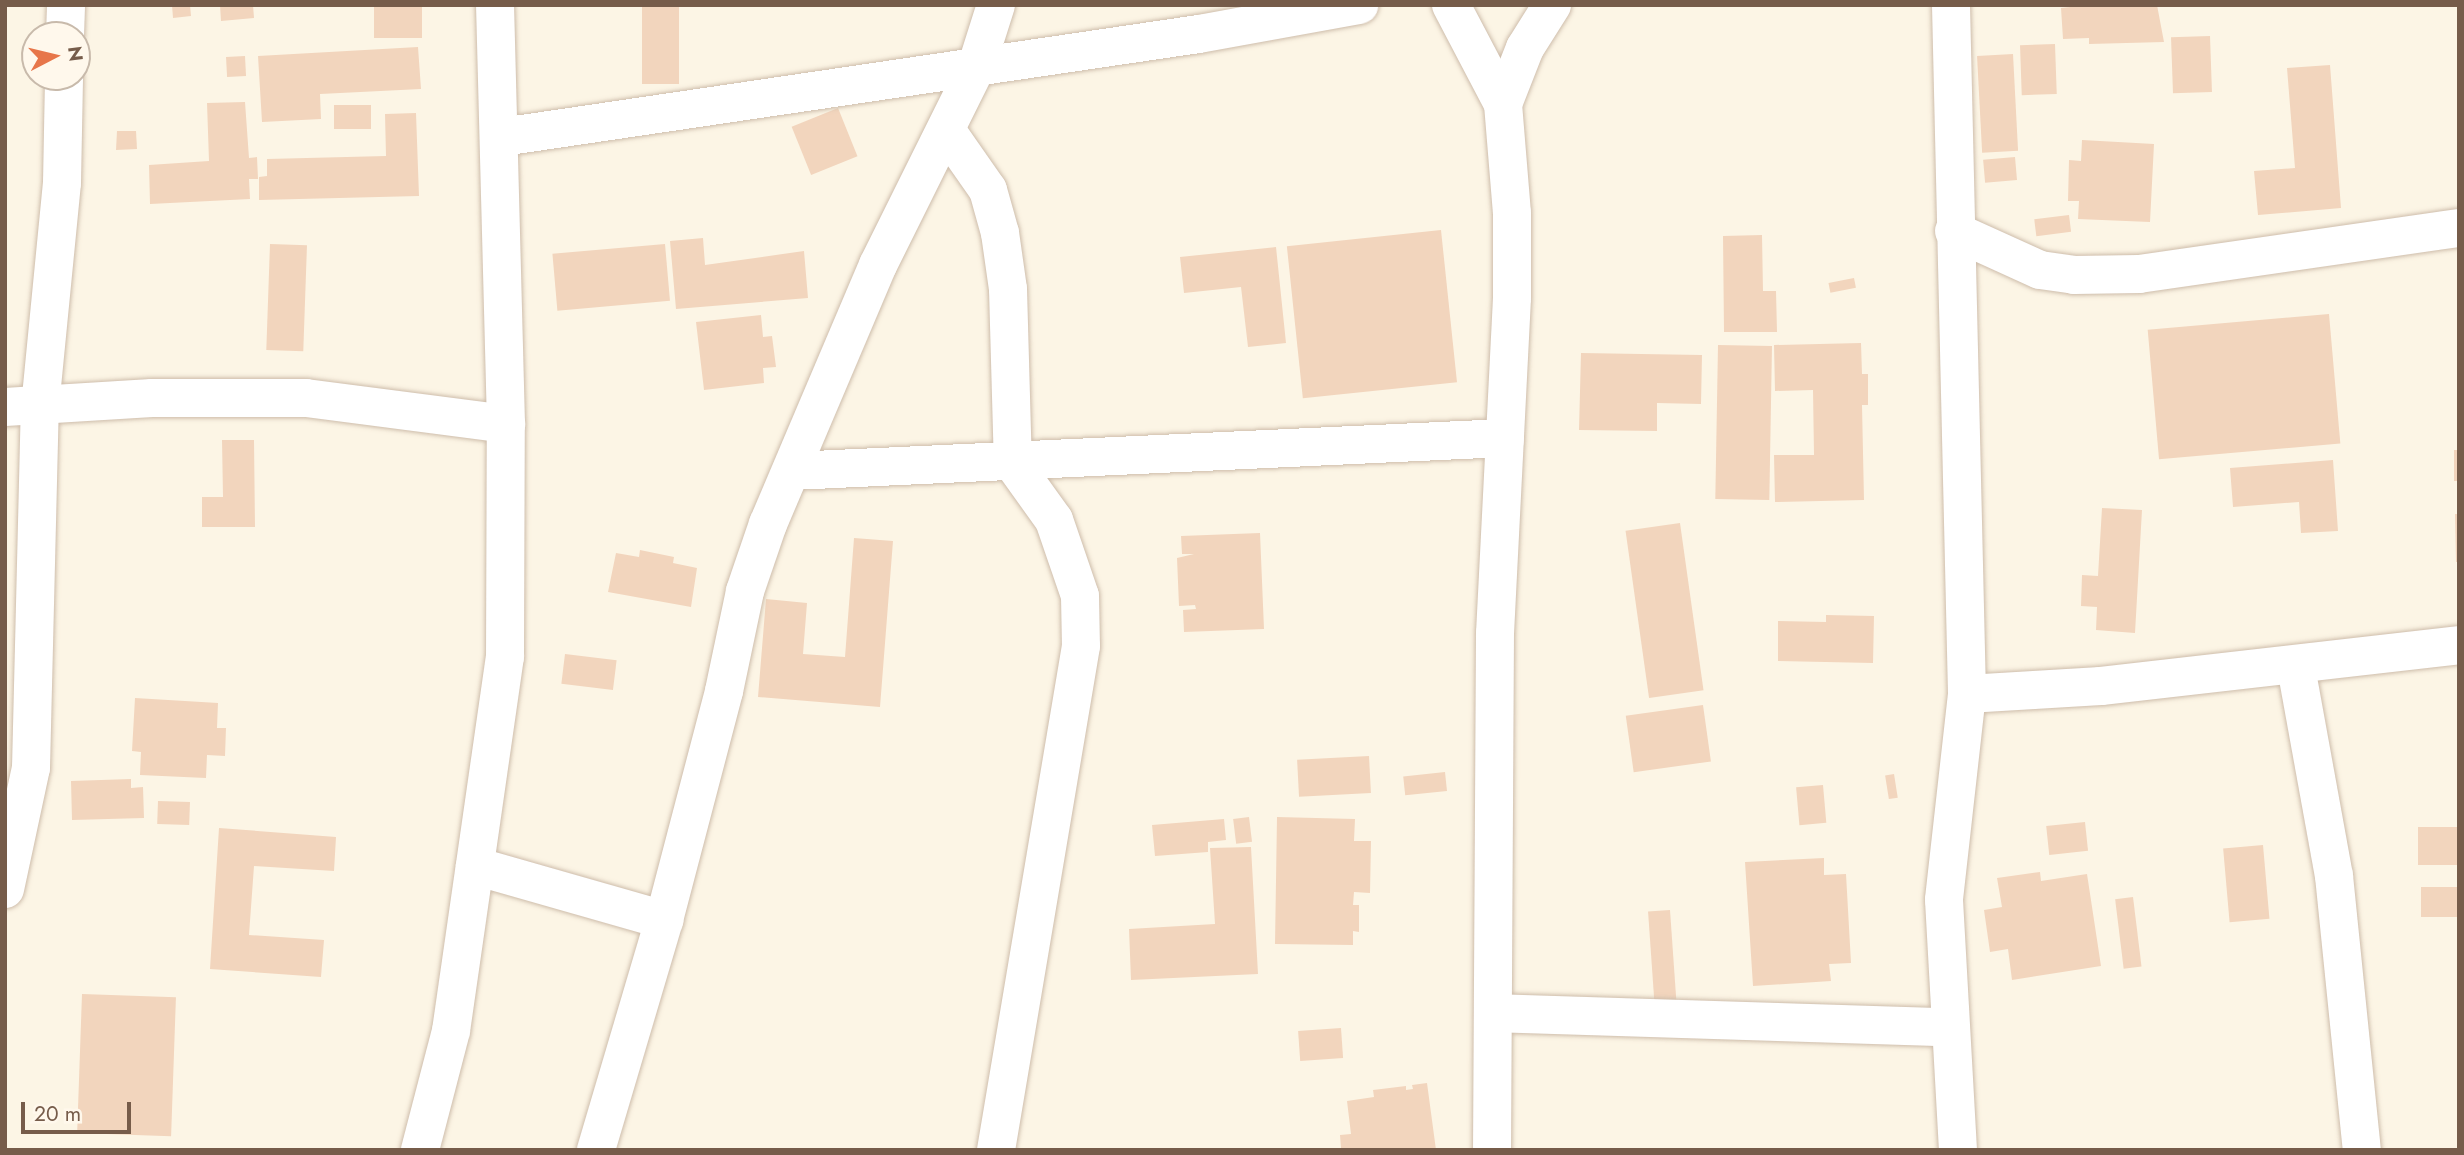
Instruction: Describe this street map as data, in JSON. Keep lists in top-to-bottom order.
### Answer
{
  "scale_bar": "20 m",
  "north": "right"
}
